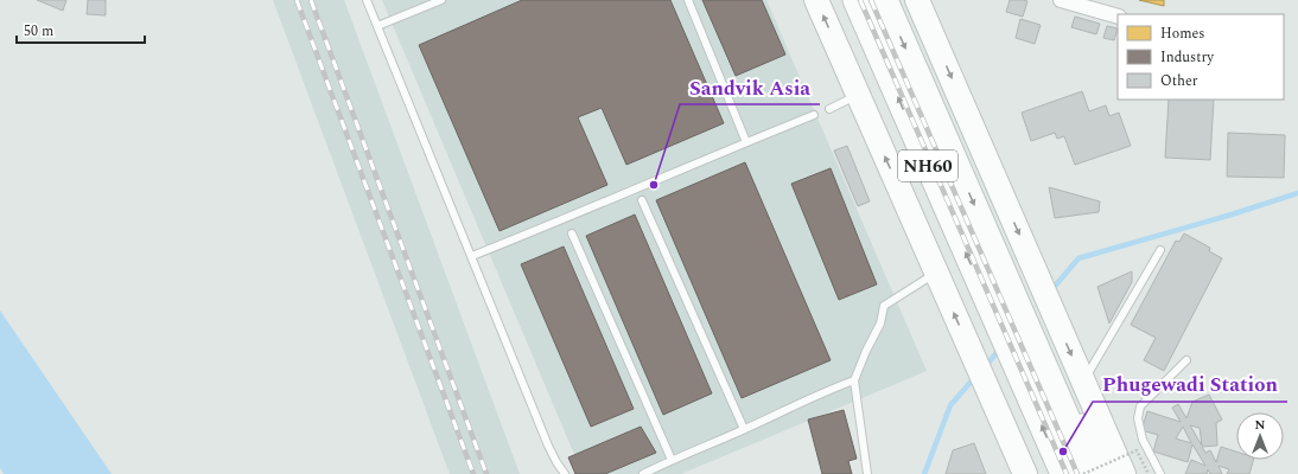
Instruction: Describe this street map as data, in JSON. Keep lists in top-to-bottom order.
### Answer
{
  "streets": {
    "highway": ["NH60"]
  },
  "places": ["Sandvik Asia", "Phugewadi Station"],
  "legend": ["Homes", "Industry", "Other"],
  "scale_bar": "50 m",
  "north": "top"
}
